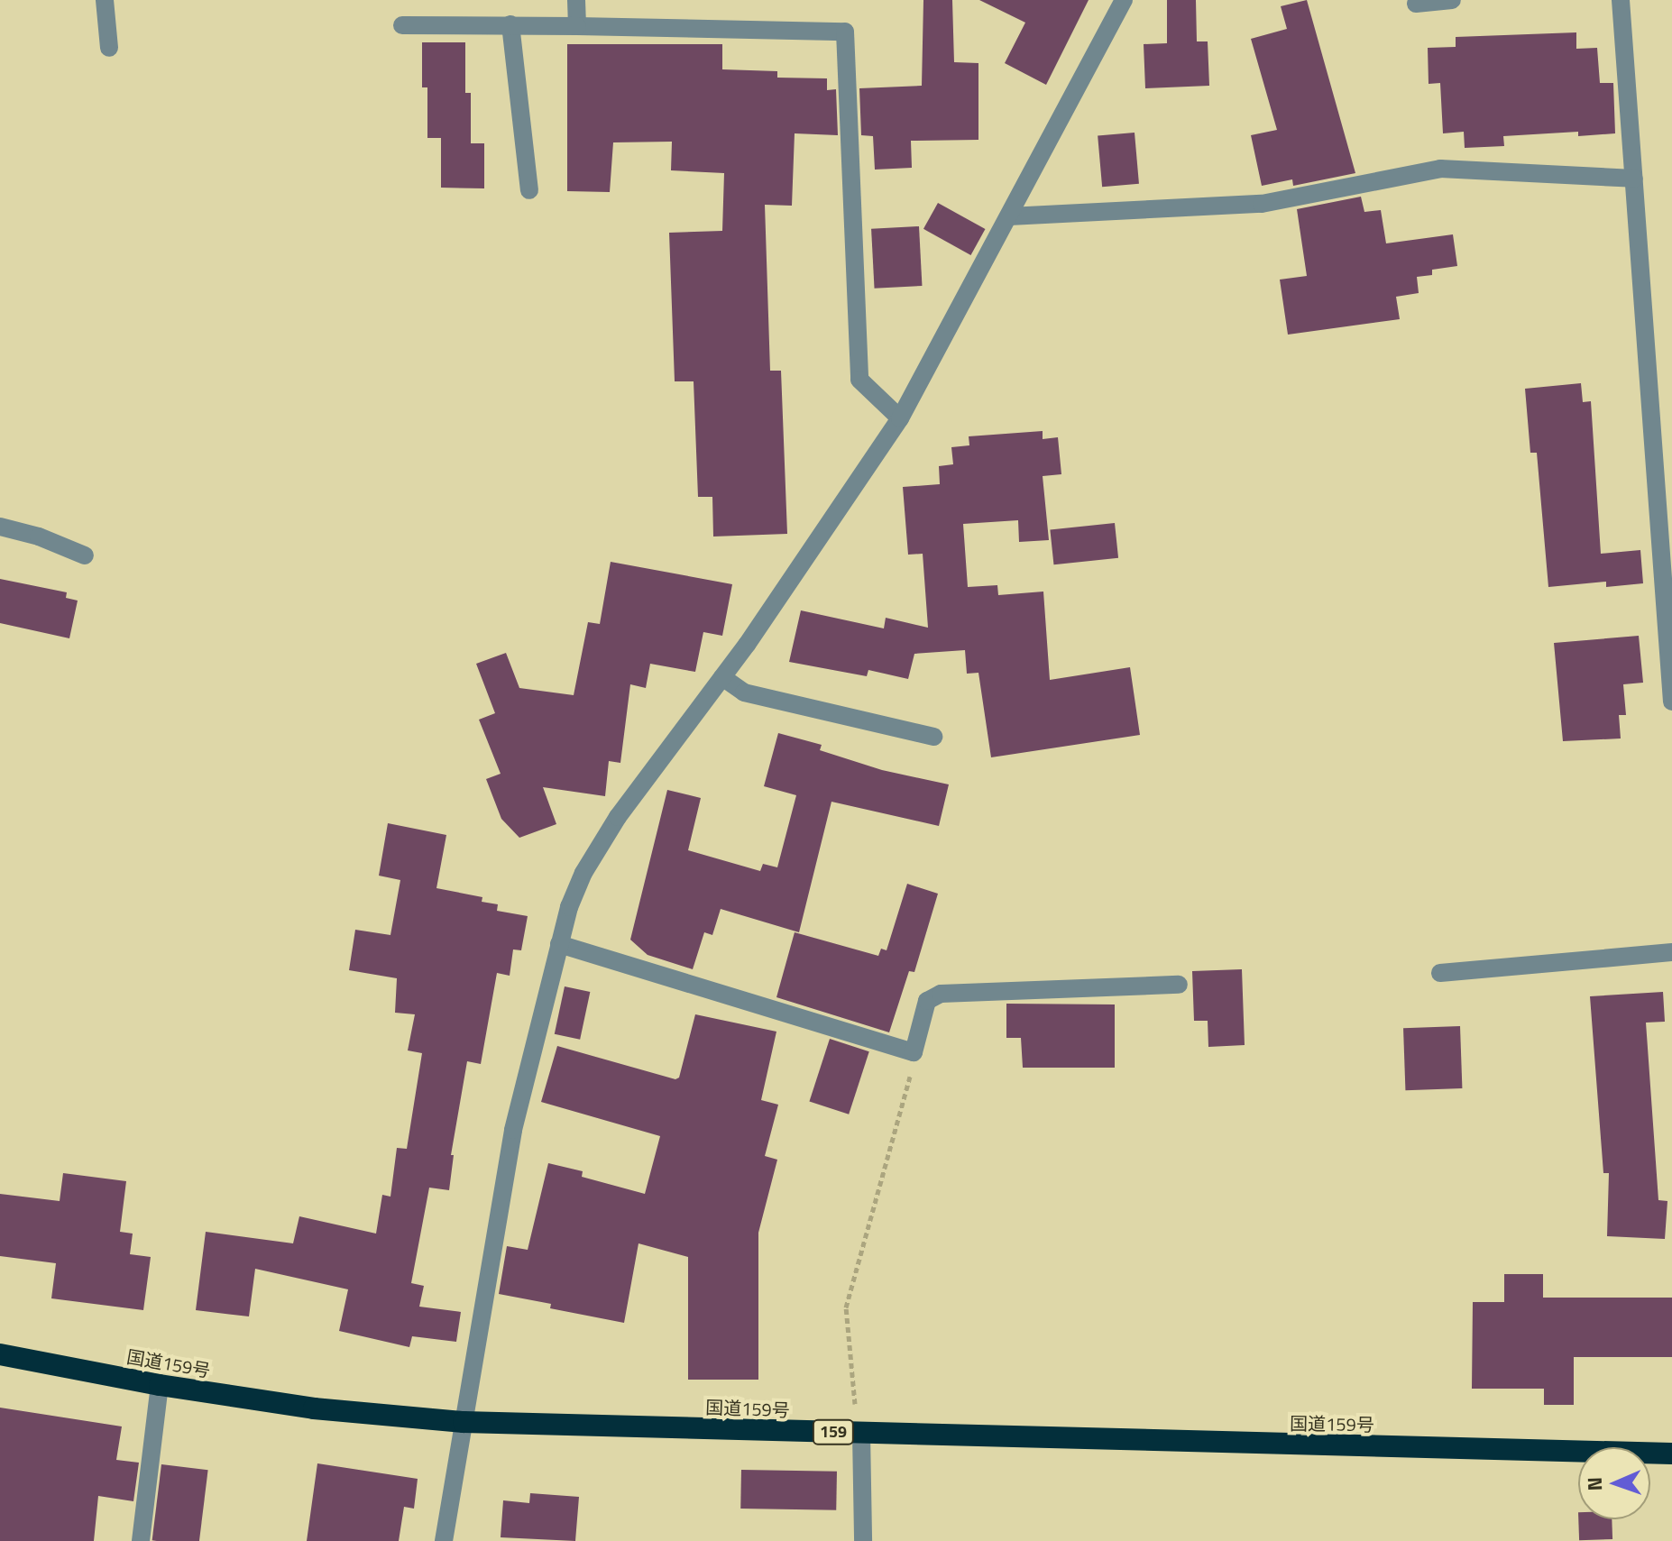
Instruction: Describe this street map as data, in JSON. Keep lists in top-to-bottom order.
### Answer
{
  "streets": {
    "highway": ["国道159号", "159"]
  },
  "north": "left"
}
